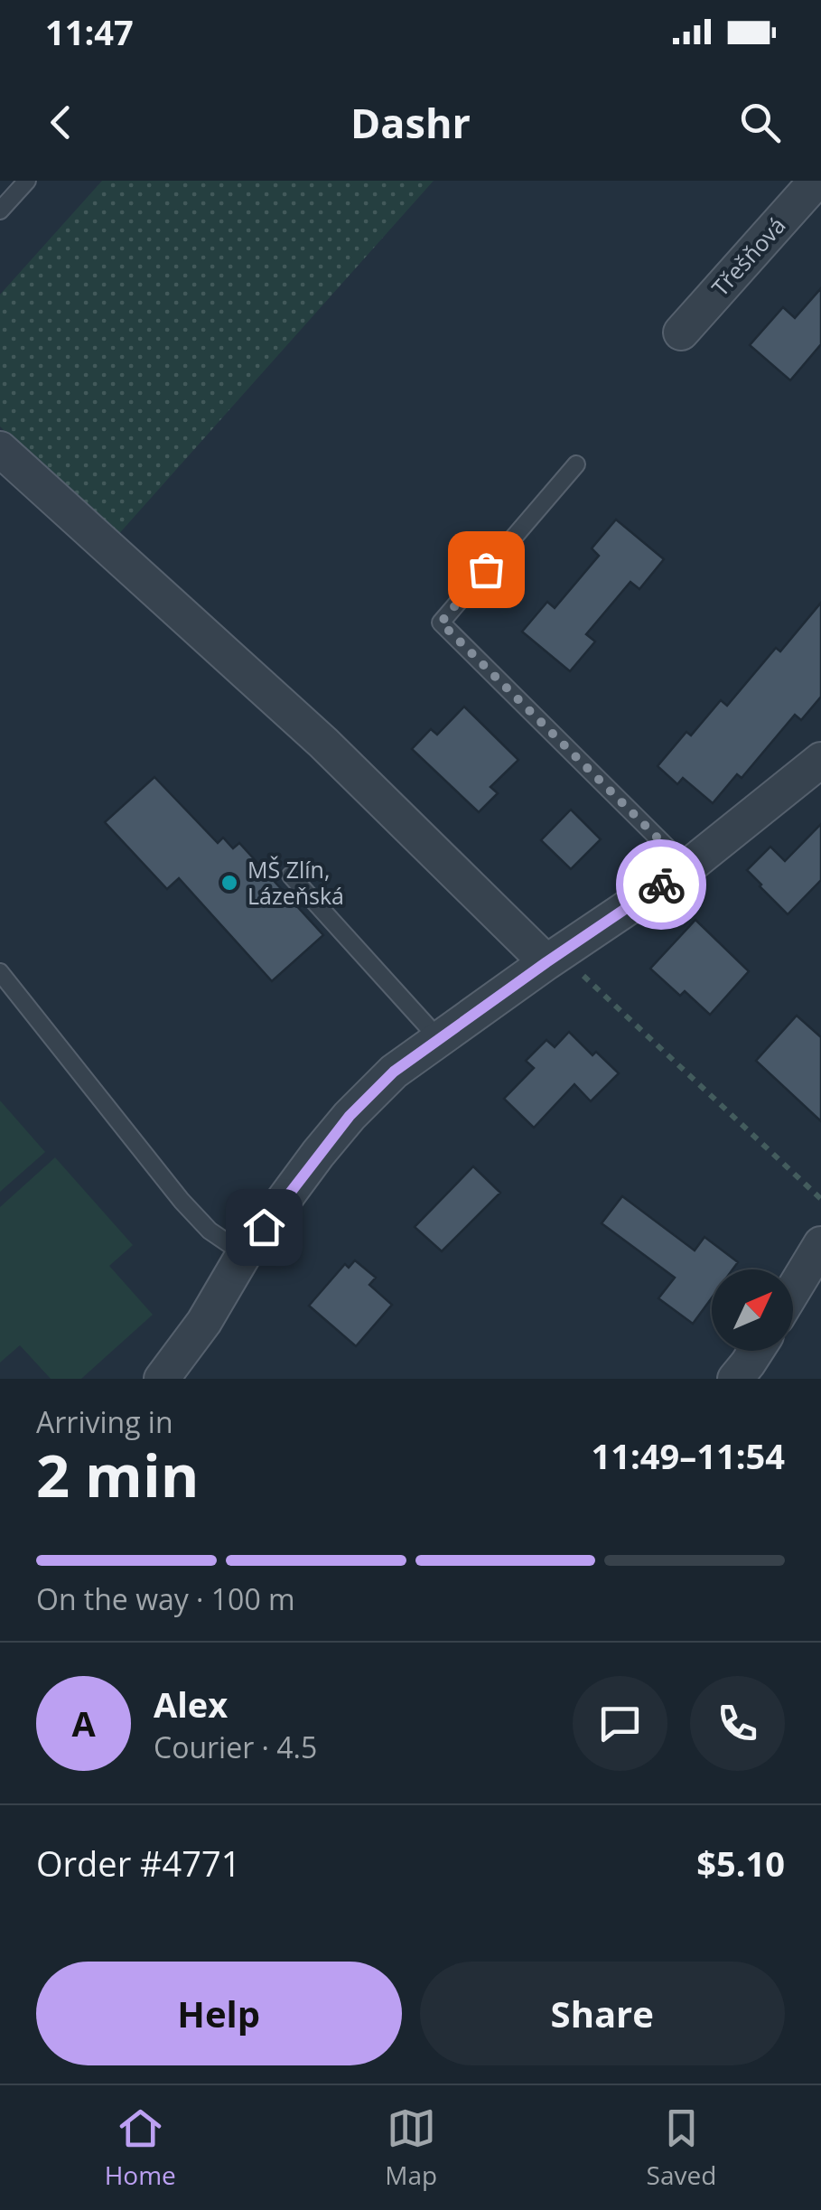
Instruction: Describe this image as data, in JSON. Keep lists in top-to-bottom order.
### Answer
{
  "streets": {
    "street": ["Třešňová"]
  },
  "places": ["MŠ Zlín, Lázeňská"],
  "north": "top right",
  "page": {
    "status": "11:47",
    "header": "Dashr",
    "heading": ["2 min", "Arriving in", "11:49–11:54"],
    "panel": [
      "Alex",
      "Courier · 4.5",
      "Order #4771",
      "$5.10"
    ],
    "bar": "On the way · 100 m",
    "round": "A",
    "buttons": ["Help", "Share"],
    "tabs": ["Home", "Map", "Saved"]
  }
}
